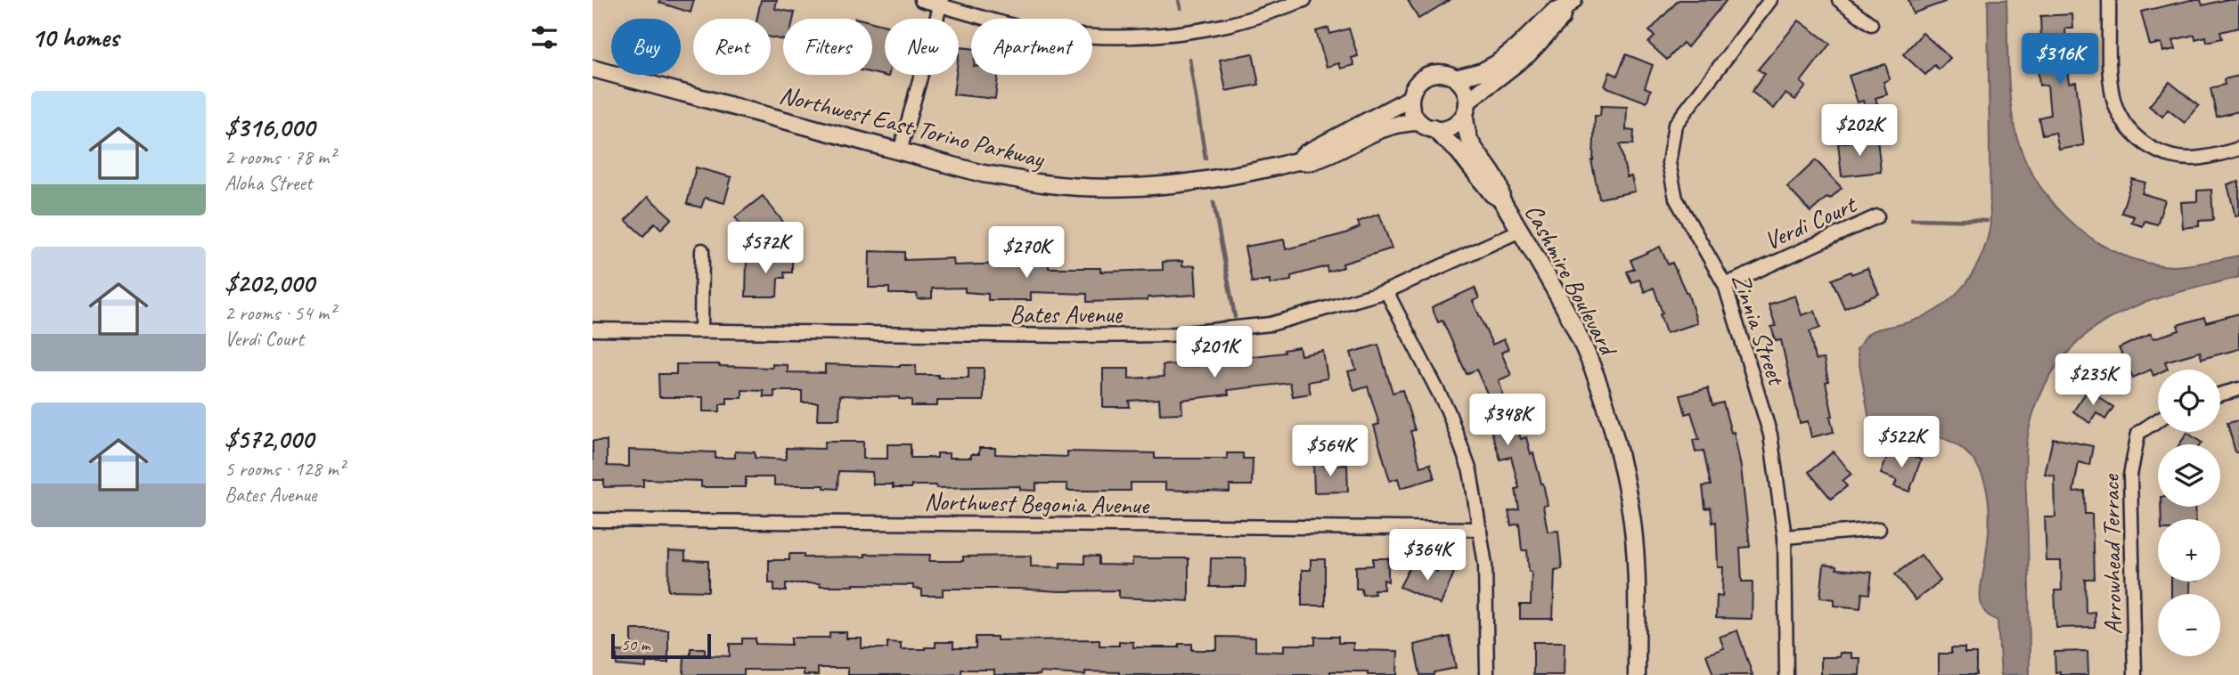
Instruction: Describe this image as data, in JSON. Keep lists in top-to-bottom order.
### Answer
{
  "streets": {
    "street": [
      "Northwest East Torino Parkway",
      "Verdi Court",
      "Cashmire Boulevard",
      "Bates Avenue",
      "Zinnia Street",
      "Northwest Begonia Avenue",
      "Arrowhead Terrace"
    ]
  },
  "crossings": [
    ["Northwest East Torino Parkway", "Cashmire Boulevard"],
    ["Verdi Court", "Zinnia Street"],
    ["Cashmire Boulevard", "Bates Avenue"]
  ],
  "scale_bar": "50 m",
  "page": {
    "heading": "10 homes",
    "chip": [
      "Buy",
      "Rent",
      "Filters",
      "New",
      "Apartment"
    ],
    "price": [
      "$316K",
      "$202K",
      "$572K",
      "$270K",
      "$201K",
      "$235K",
      "$348K",
      "$522K",
      "$564K",
      "$364K"
    ],
    "list": [
      {
        "name": "$316,000",
        "note": "2 rooms · 78 m² · Aloha Street"
      },
      {
        "name": "$202,000",
        "note": "2 rooms · 54 m² · Verdi Court"
      },
      {
        "name": "$572,000",
        "note": "5 rooms · 128 m² · Bates Avenue"
      }
    ],
    "map_buttons": ["+", "−"],
    "scale": "50 m"
  }
}
